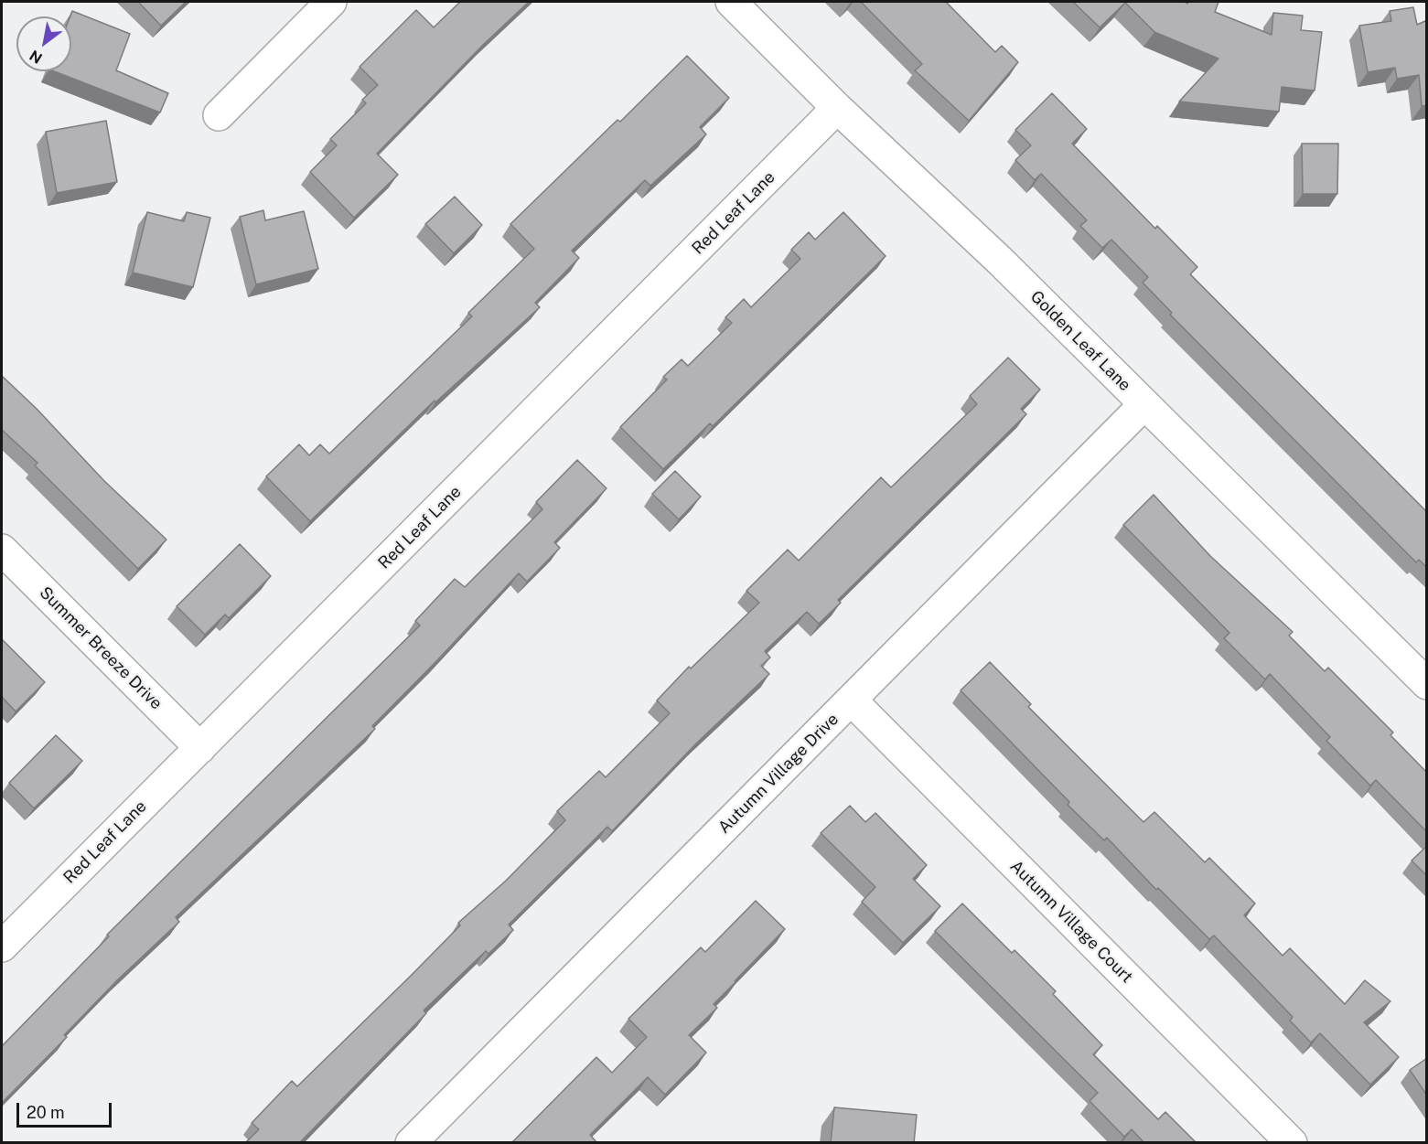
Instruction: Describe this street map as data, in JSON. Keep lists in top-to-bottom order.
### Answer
{
  "streets": {
    "street": [
      "Red Leaf Lane",
      "Golden Leaf Lane",
      "Summer Breeze Drive",
      "Autumn Village Drive",
      "Autumn Village Court"
    ]
  },
  "crossings": [
    ["Red Leaf Lane", "Golden Leaf Lane"],
    ["Red Leaf Lane", "Summer Breeze Drive"],
    ["Golden Leaf Lane", "Autumn Village Drive"],
    ["Autumn Village Drive", "Autumn Village Court"]
  ],
  "scale_bar": "20 m",
  "north": "bottom left"
}
